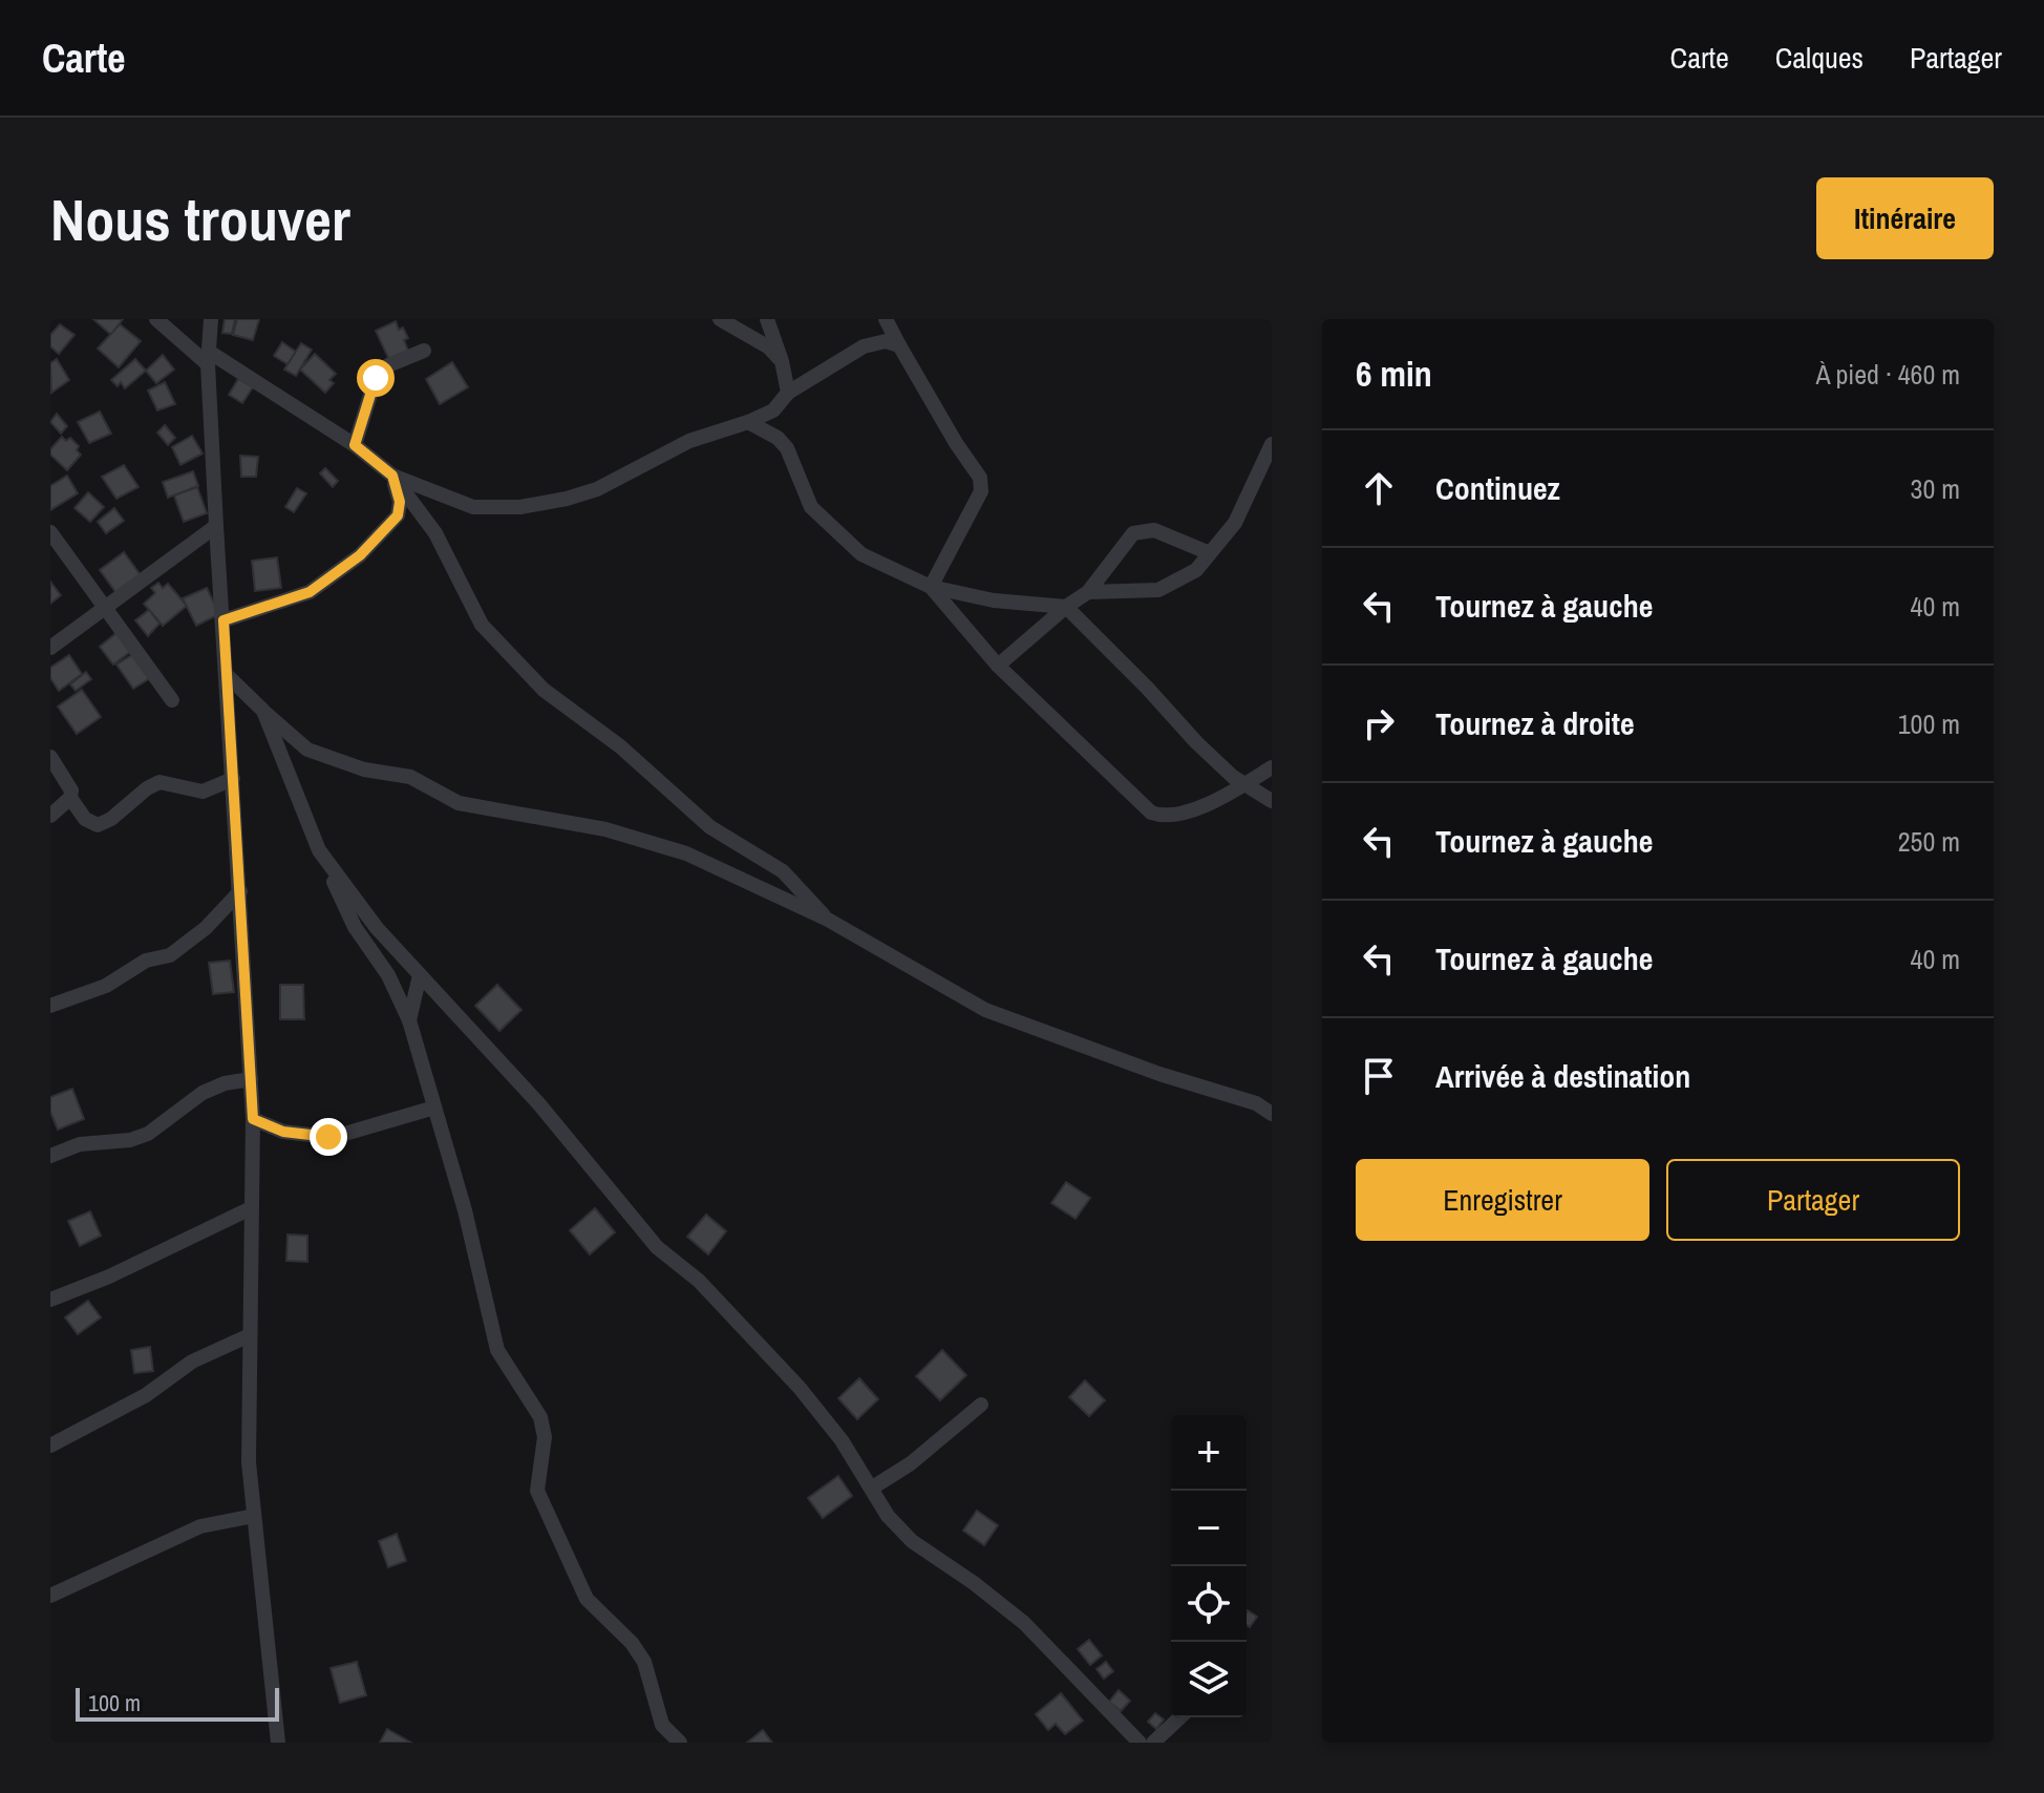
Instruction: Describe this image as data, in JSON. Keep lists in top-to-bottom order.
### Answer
{
  "scale_bar": "100 m",
  "page": {
    "header": "Carte",
    "nav": ["Carte", "Calques", "Partager"],
    "buttons": [
      "Itinéraire",
      ["Enregistrer", "Partager"]
    ],
    "title": "Nous trouver",
    "heading": ["6 min", "À pied · 460 m"],
    "list": [
      ["Continuez", "30 m"],
      ["Tournez à gauche", "40 m"],
      ["Tournez à droite", "100 m"],
      ["Tournez à gauche", "250 m"],
      ["Tournez à gauche", "40 m"],
      "Arrivée à destination"
    ],
    "map_buttons": ["+", "−"],
    "scale": "100 m"
  }
}
